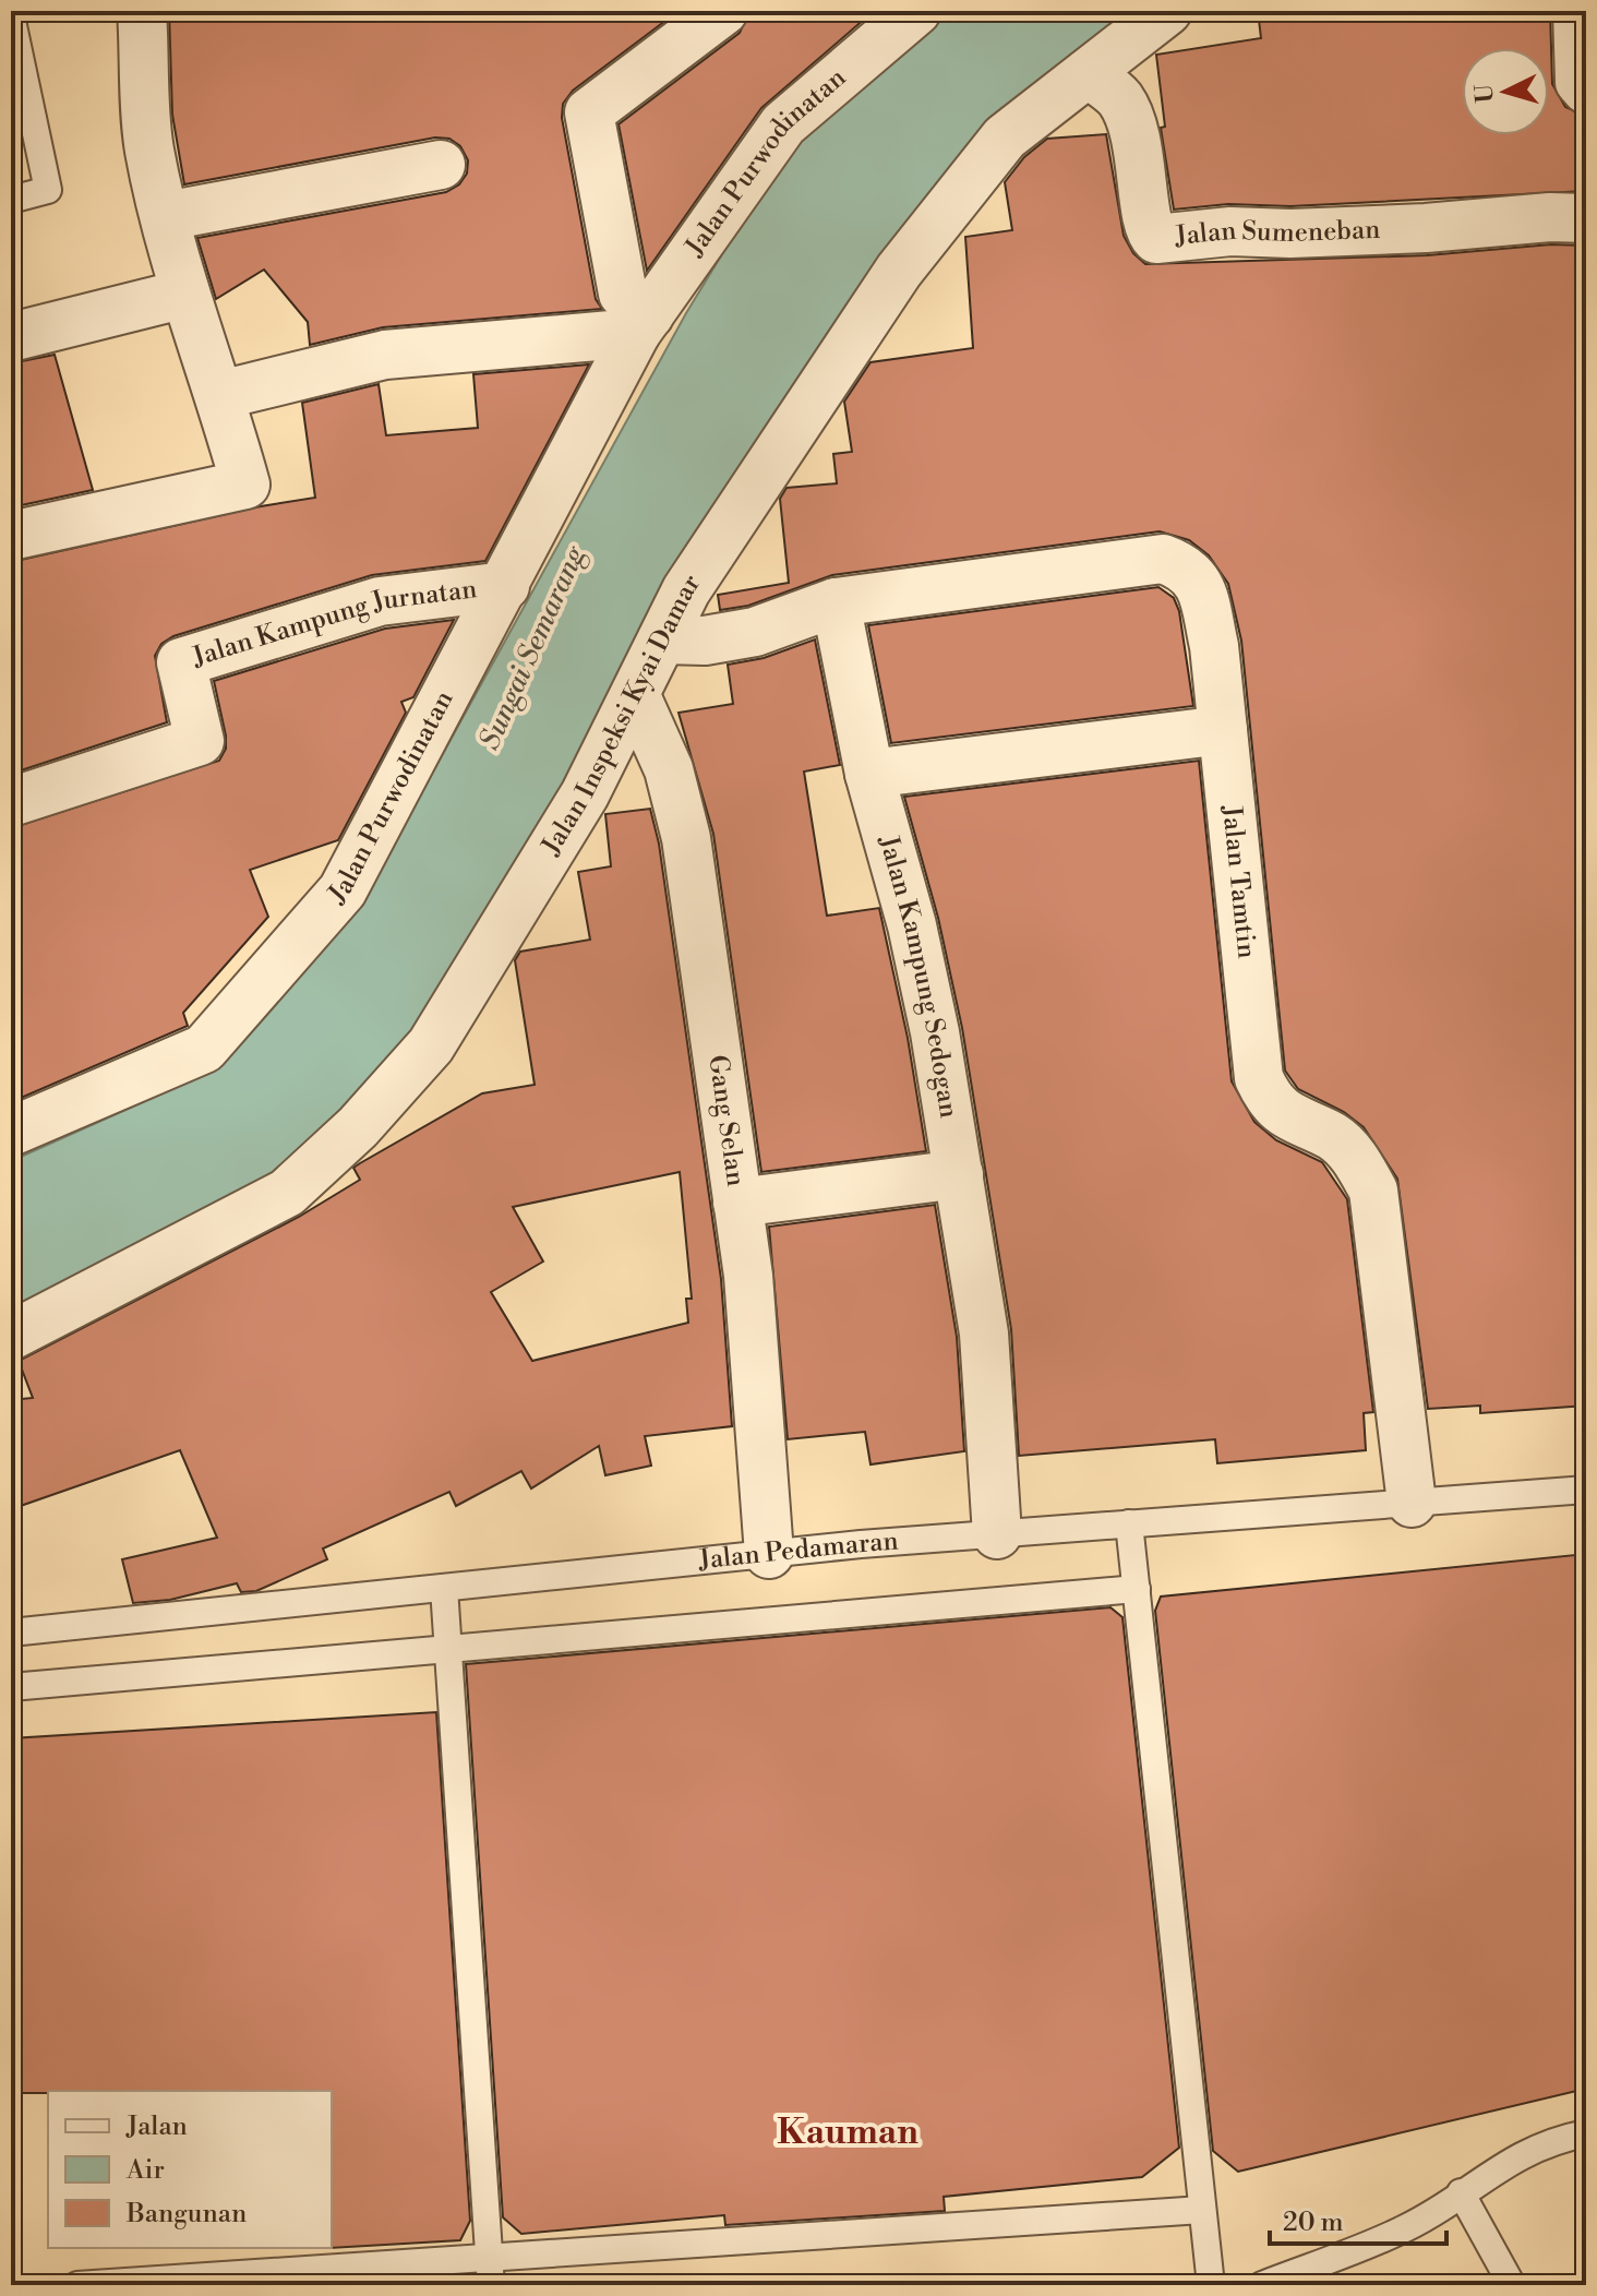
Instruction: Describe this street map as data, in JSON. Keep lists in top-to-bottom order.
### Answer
{
  "streets": {
    "street": [
      "Jalan Purwodinatan",
      "Jalan Sumeneban",
      "Jalan Kampung Jurnatan",
      "Jalan Inspeksi Kyai Damar",
      "Jalan Tamtin",
      "Jalan Kampung Sedogan",
      "Gang Selan"
    ],
    "lane": ["Jalan Pedamaran"]
  },
  "crossings": [
    ["Jalan Purwodinatan", "Jalan Kampung Jurnatan"],
    ["Jalan Sumeneban", "Jalan Inspeksi Kyai Damar"],
    ["Jalan Inspeksi Kyai Damar", "Gang Selan"],
    ["Jalan Tamtin", "Jalan Kampung Sedogan"],
    ["Jalan Tamtin", "Jalan Pedamaran"],
    ["Jalan Kampung Sedogan", "Jalan Pedamaran"],
    ["Gang Selan", "Jalan Pedamaran"]
  ],
  "districts": ["Kauman"],
  "water": ["Sungai Semarang"],
  "legend": ["Jalan", "Air", "Bangunan"],
  "scale_bar": "20 m",
  "north": "left"
}
